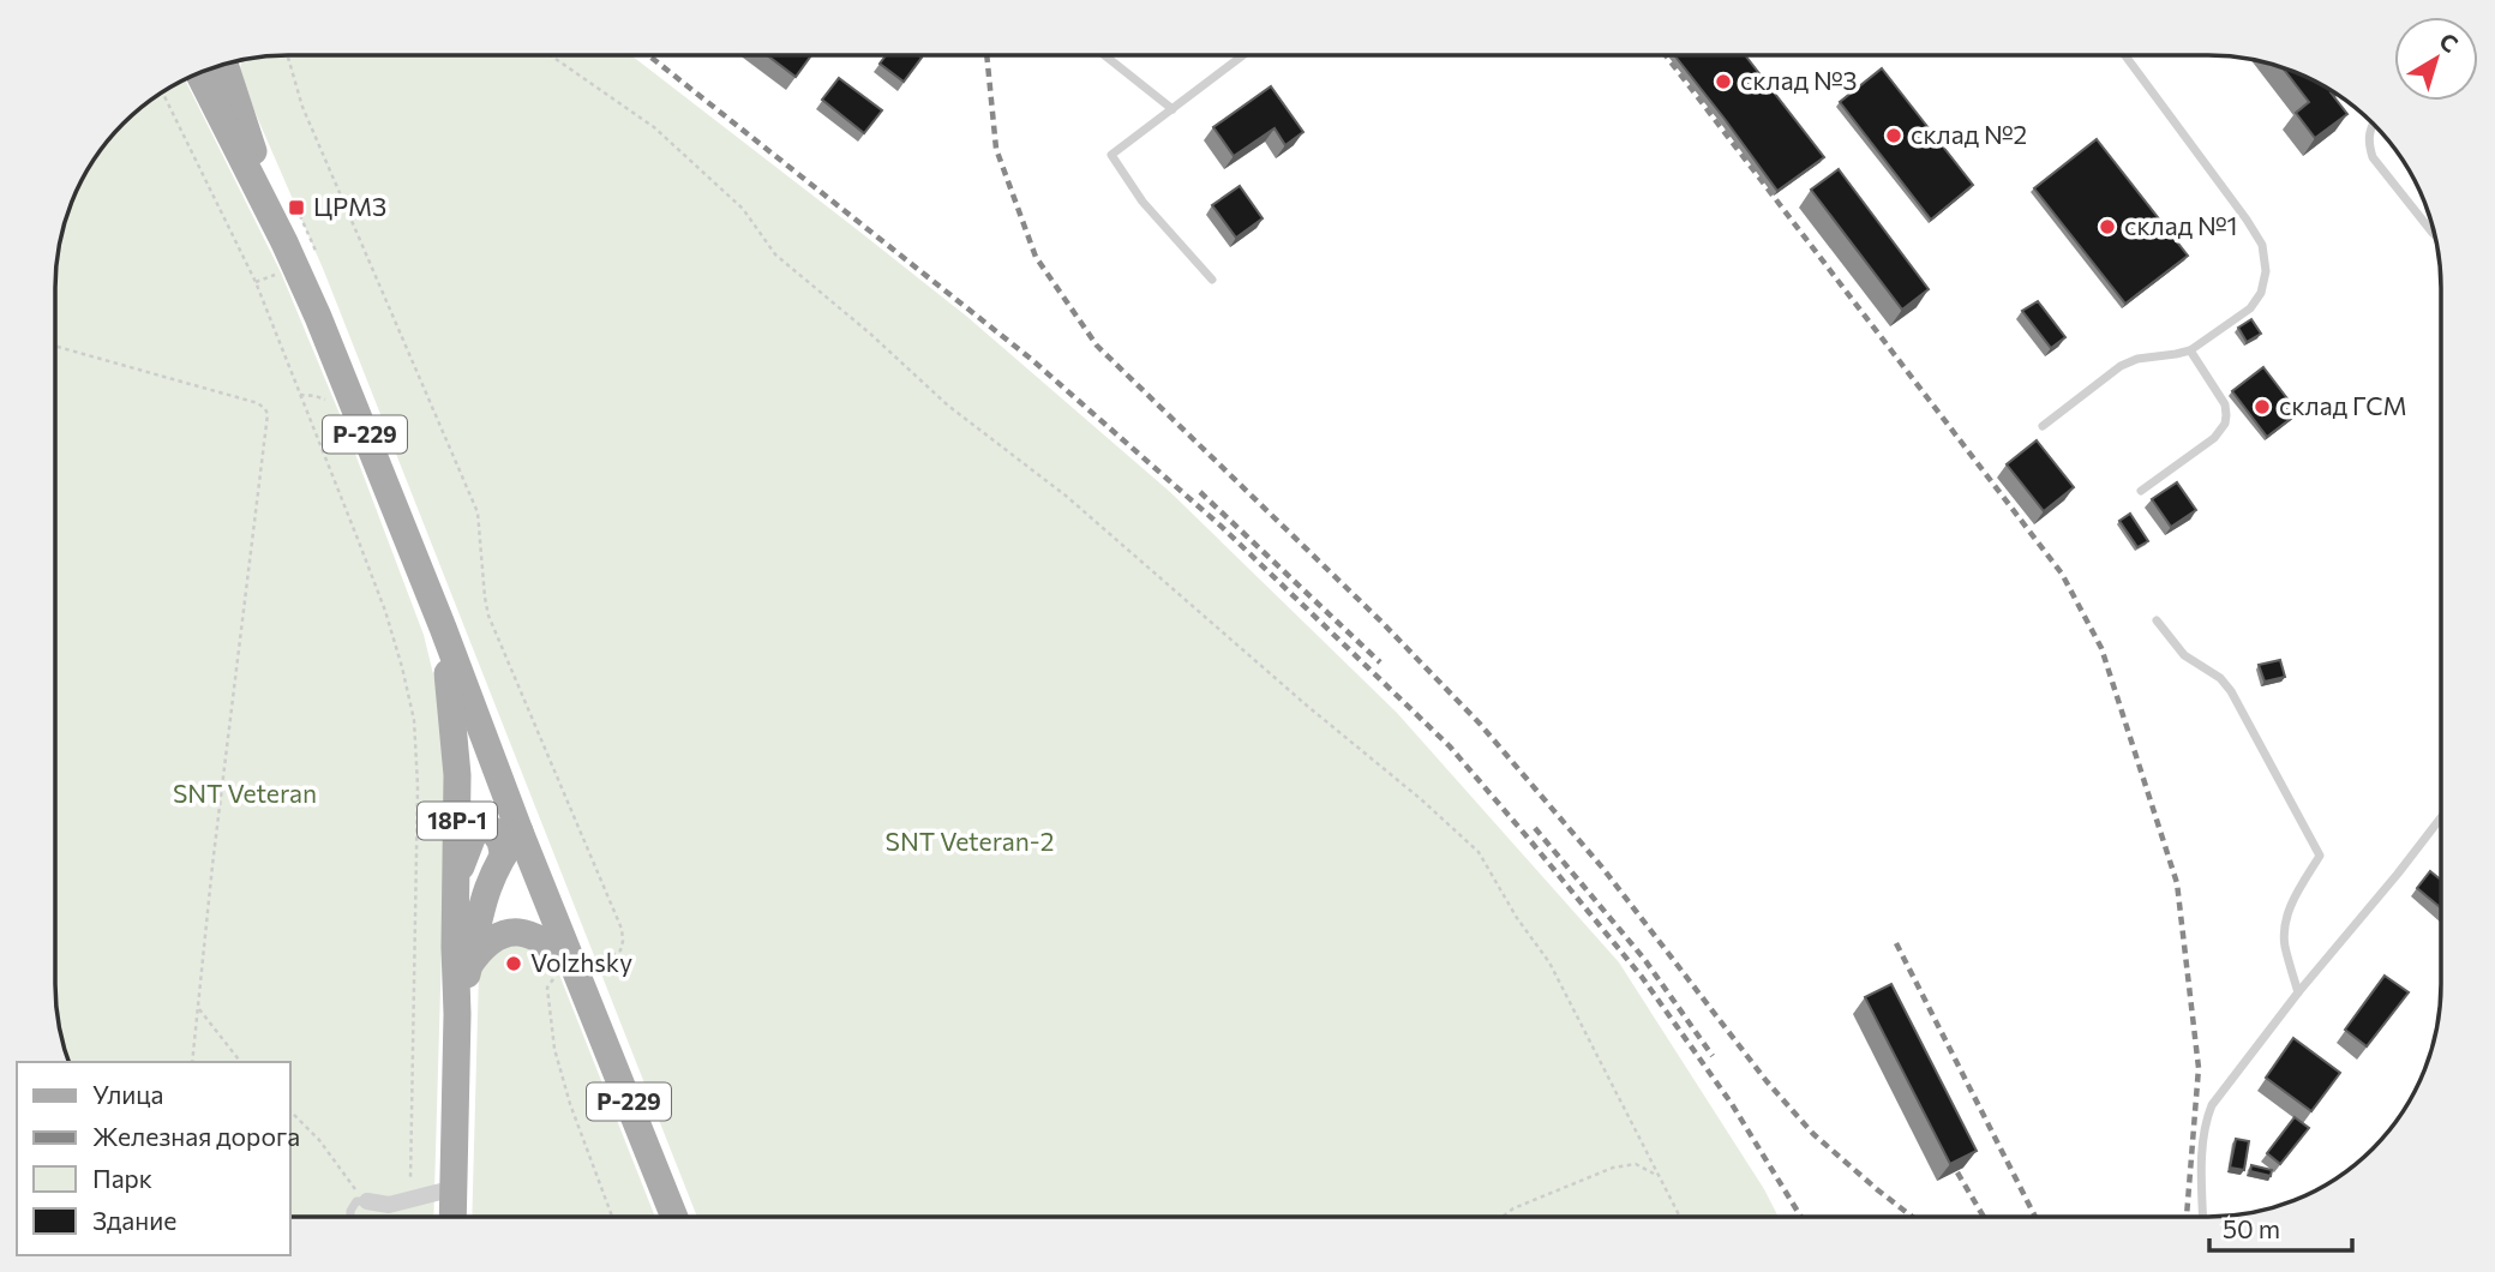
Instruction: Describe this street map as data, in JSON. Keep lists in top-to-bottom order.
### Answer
{
  "streets": {
    "main road": ["Р-229", "18Р-1"]
  },
  "crossings": [
    ["Р-229", "18Р-1"]
  ],
  "parks": ["SNT Veteran", "SNT Veteran-2"],
  "places": {
    "other": [
      "склад №3",
      "склад №2",
      "склад №1",
      "склад ГСМ",
      "Volzhsky"
    ],
    "transit": ["ЦРМЗ"]
  },
  "legend": [
    "Улица",
    "Железная дорога",
    "Парк",
    "Здание"
  ],
  "scale_bar": "50 m",
  "north": "top right"
}
